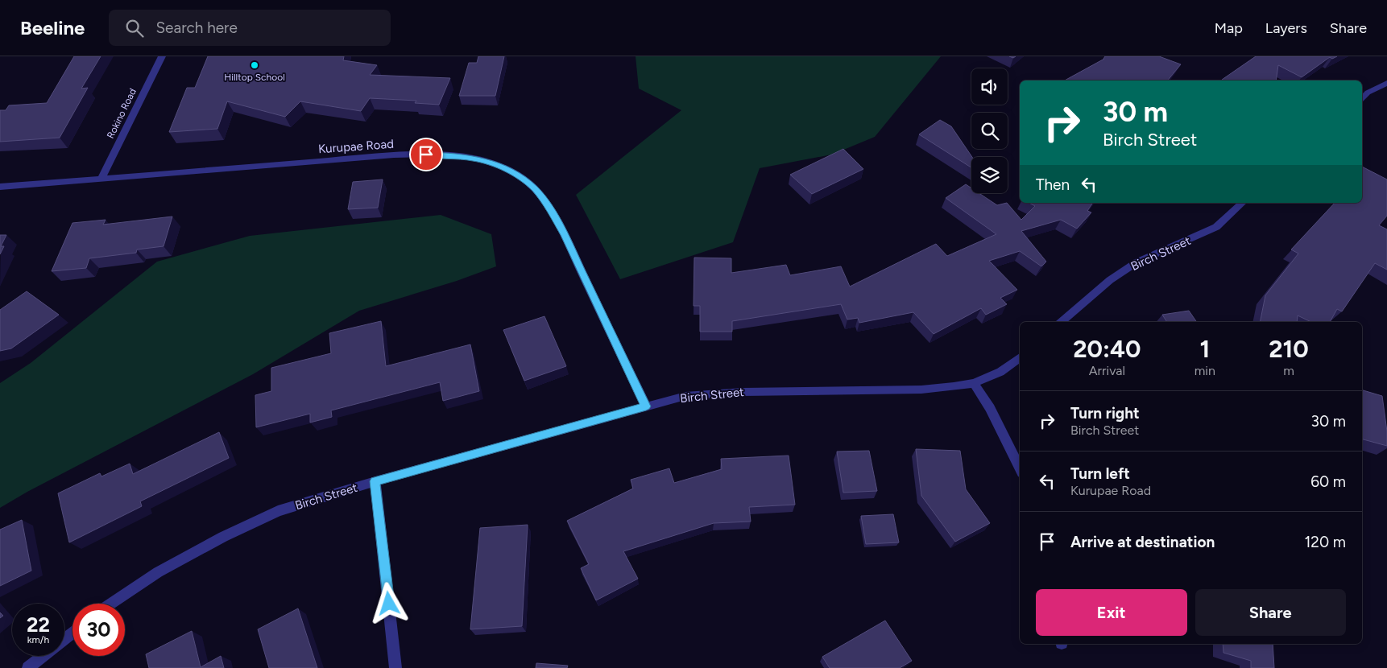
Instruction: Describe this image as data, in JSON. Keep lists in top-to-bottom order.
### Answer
{
  "streets": {
    "street": ["Rokino Road", "Kurupae Road", "Birch Street"]
  },
  "crossings": [
    ["Rokino Road", "Kurupae Road"],
    ["Kurupae Road", "Birch Street"]
  ],
  "places": ["Hilltop School"],
  "page": {
    "header": "Beeline",
    "search": "Search here",
    "nav": ["Map", "Layers", "Share"],
    "turn": ["30 m", "Birch Street"],
    "then": "Then",
    "eta": [
      "20:40",
      "Arrival",
      "1",
      "min",
      "210",
      "m"
    ],
    "list": [
      {
        "name": "Turn right",
        "note": "Birch Street",
        "value": "30 m"
      },
      {
        "name": "Turn left",
        "note": "Kurupae Road",
        "value": "60 m"
      },
      {
        "name": "Arrive at destination",
        "value": "120 m"
      }
    ],
    "buttons": ["Exit", "Share"],
    "speed": "22 km/h",
    "limit": "30"
  }
}
